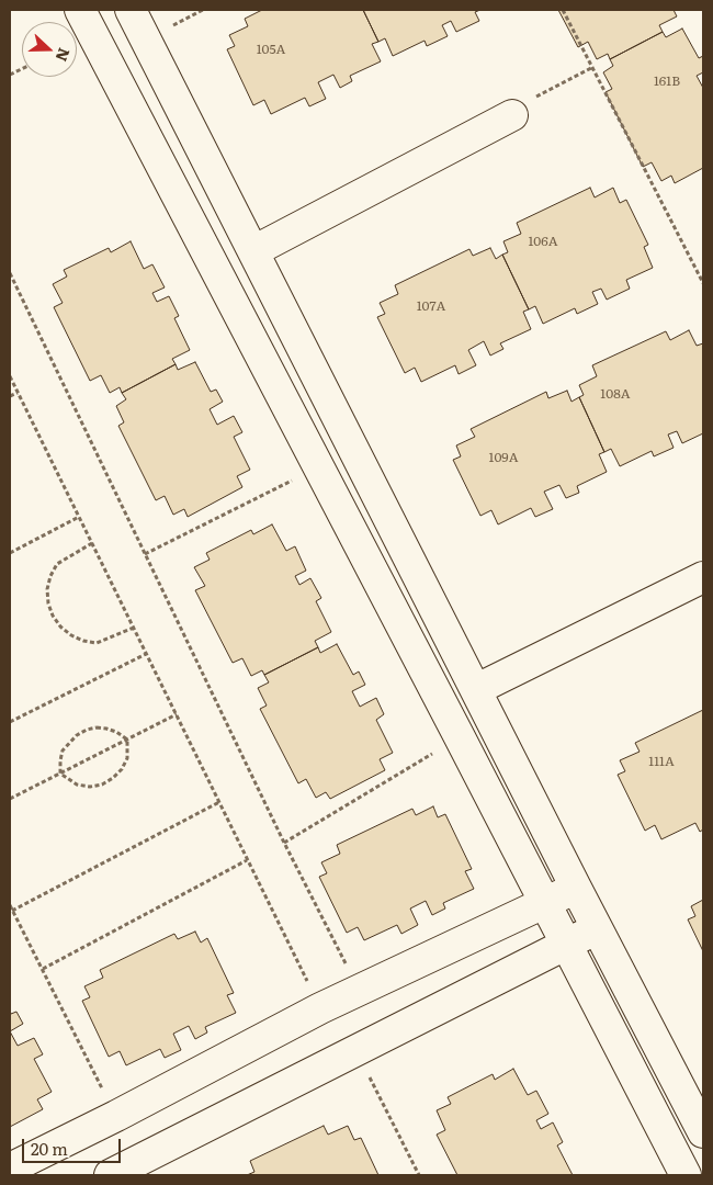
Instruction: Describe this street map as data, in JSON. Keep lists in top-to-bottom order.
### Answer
{
  "house_numbers": [
    "105A",
    "161B",
    "106A",
    "107A",
    "108A",
    "109A",
    "111A"
  ],
  "scale_bar": "20 m",
  "north": "right"
}
